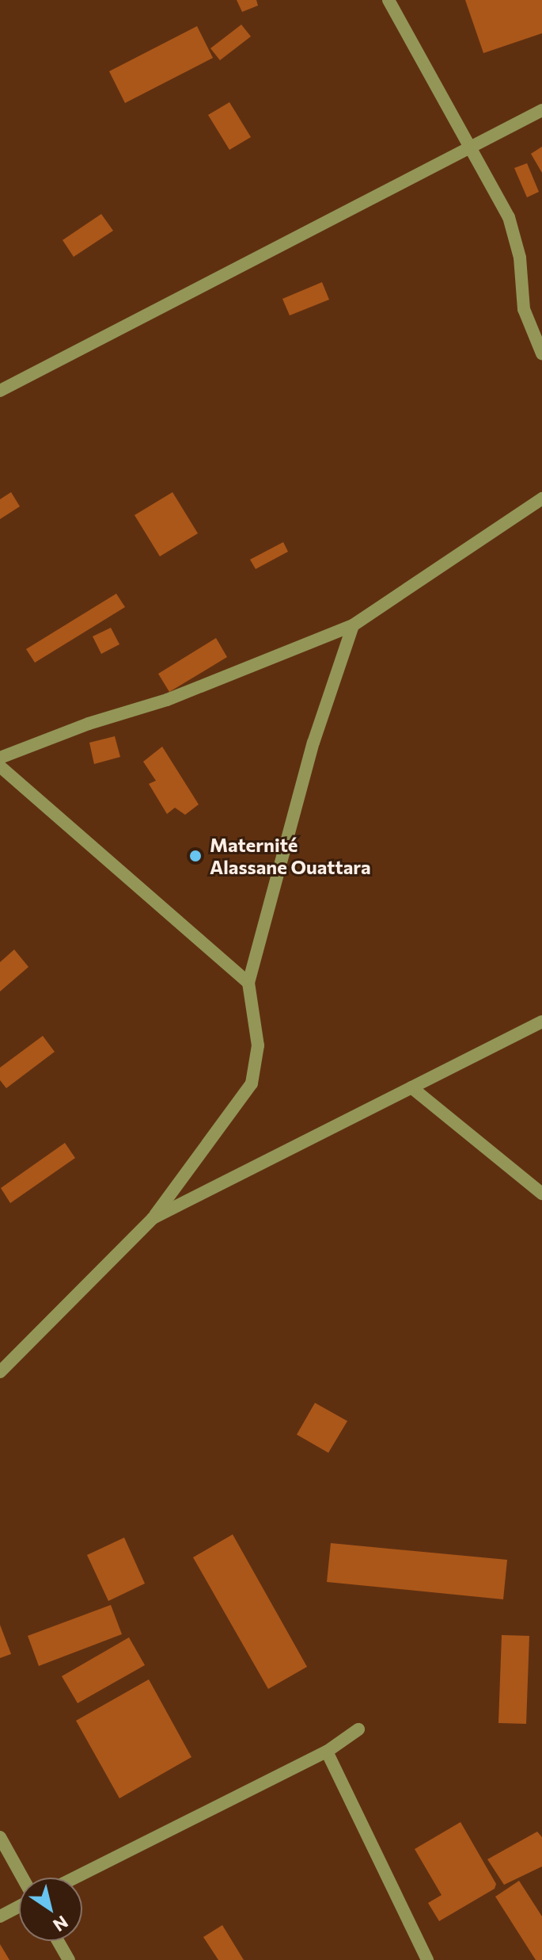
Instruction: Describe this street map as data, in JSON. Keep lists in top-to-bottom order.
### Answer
{
  "places": ["Maternité Alassane Ouattara"],
  "north": "bottom right"
}
